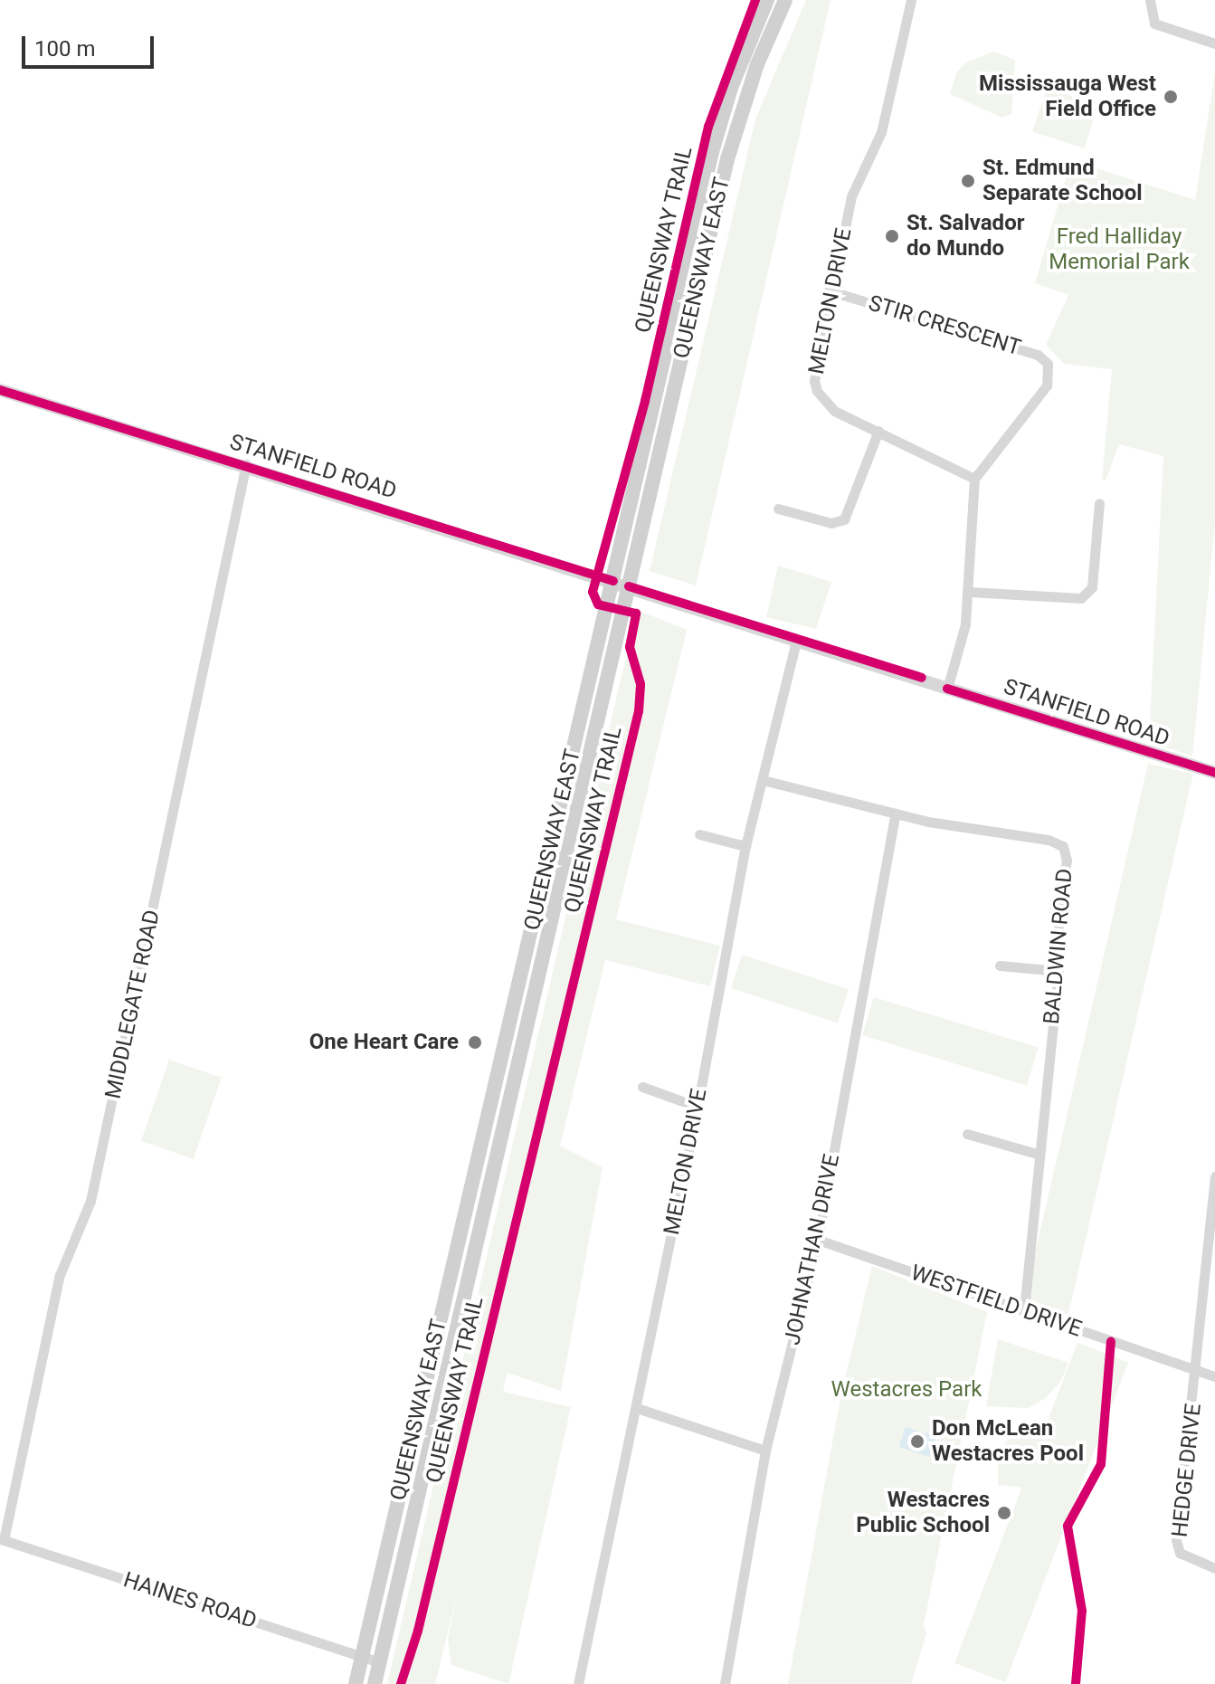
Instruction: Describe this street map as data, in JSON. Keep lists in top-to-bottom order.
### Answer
{
  "streets": {
    "main road": ["QUEENSWAY EAST"],
    "street": [
      "MELTON DRIVE",
      "STIR CRESCENT",
      "STANFIELD ROAD",
      "BALDWIN ROAD",
      "MIDDLEGATE ROAD",
      "JOHNATHAN DRIVE",
      "WESTFIELD DRIVE",
      "HEDGE DRIVE",
      "HAINES ROAD"
    ],
    "cycle path": ["QUEENSWAY TRAIL"]
  },
  "crossings": [
    ["QUEENSWAY EAST", "STANFIELD ROAD"],
    ["QUEENSWAY EAST", "HAINES ROAD"],
    ["MELTON DRIVE", "STIR CRESCENT"],
    ["MELTON DRIVE", "STANFIELD ROAD"],
    ["MELTON DRIVE", "BALDWIN ROAD"],
    ["STANFIELD ROAD", "MIDDLEGATE ROAD"],
    ["BALDWIN ROAD", "JOHNATHAN DRIVE"],
    ["BALDWIN ROAD", "WESTFIELD DRIVE"],
    ["MIDDLEGATE ROAD", "HAINES ROAD"],
    ["JOHNATHAN DRIVE", "WESTFIELD DRIVE"],
    ["WESTFIELD DRIVE", "HEDGE DRIVE"]
  ],
  "parks": ["Fred Halliday Memorial Park", "Westacres Park"],
  "places": [
    "Mississauga West Field Office",
    "St. Edmund Separate School",
    "St. Salvador do Mundo",
    "One Heart Care",
    "Don McLean Westacres Pool",
    "Westacres Public School"
  ],
  "scale_bar": "100 m"
}
